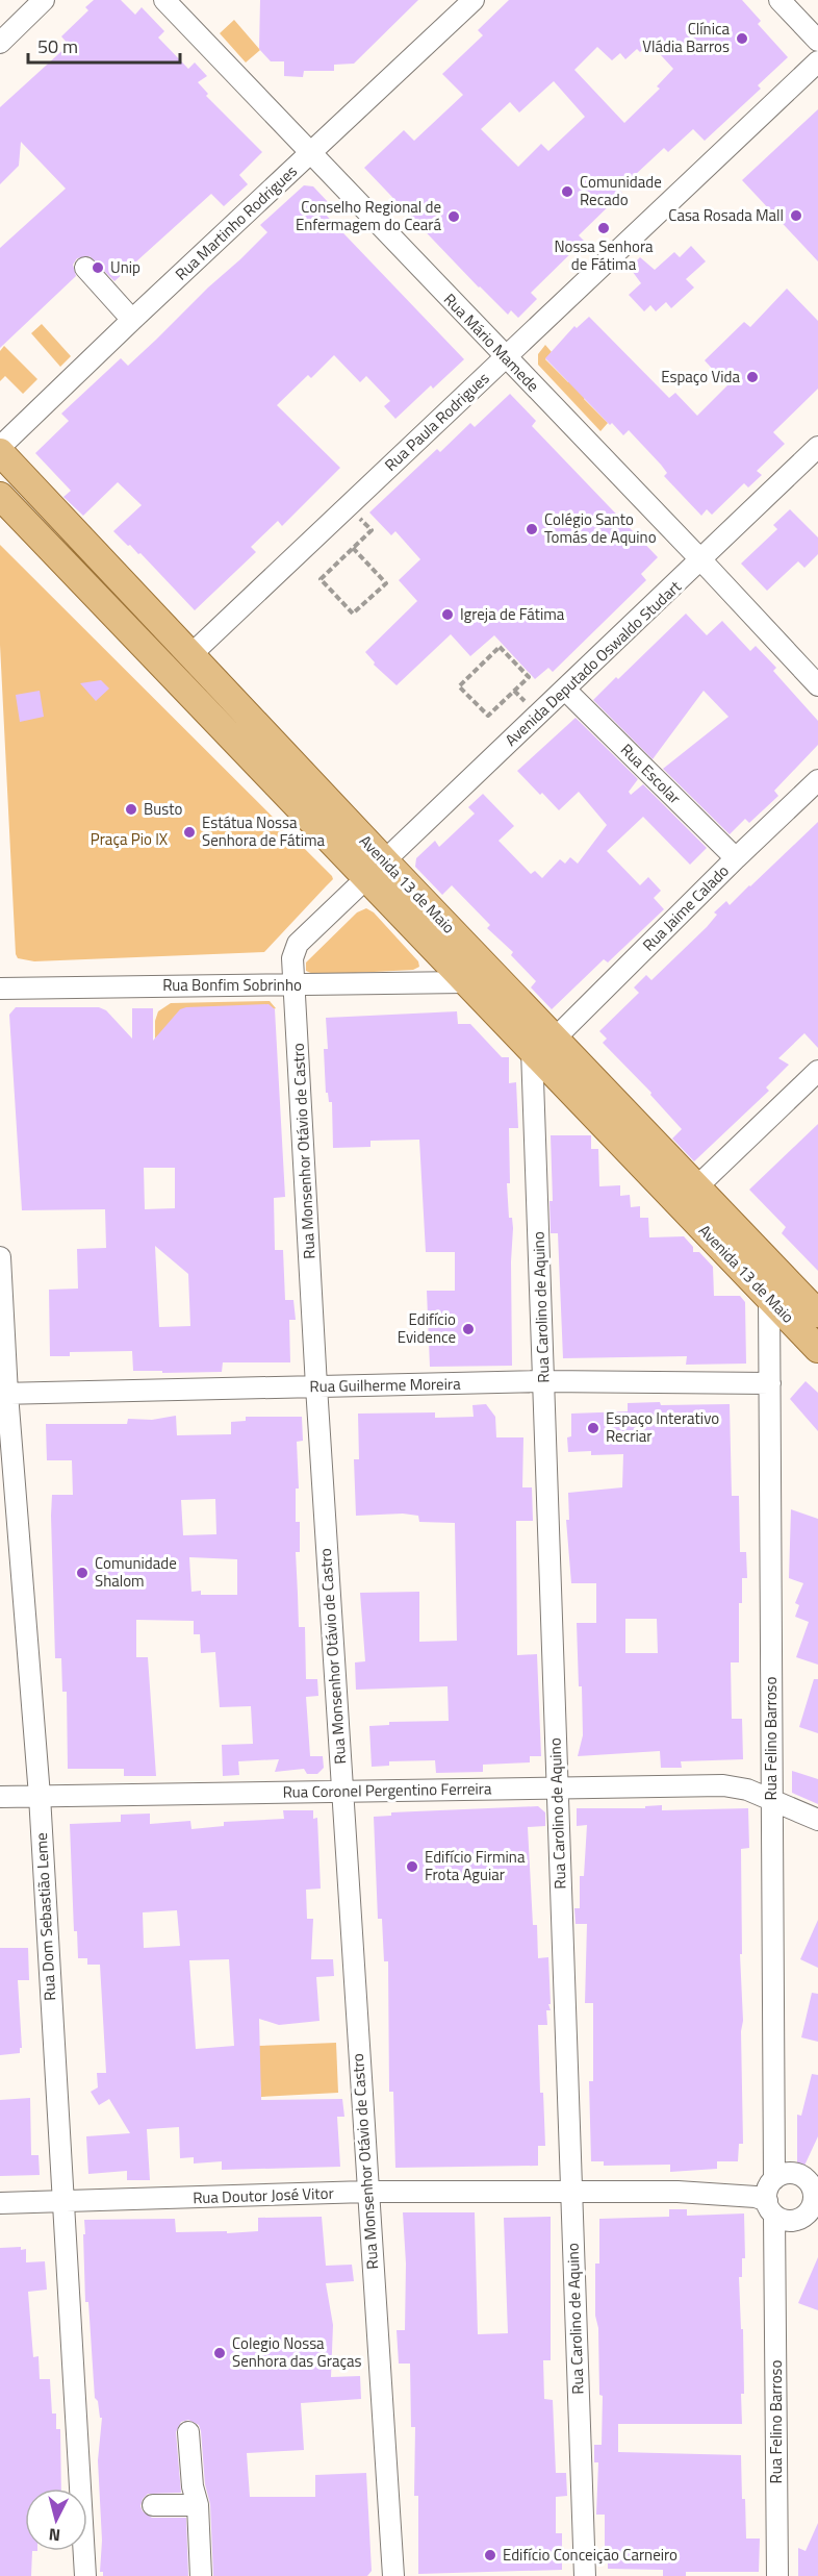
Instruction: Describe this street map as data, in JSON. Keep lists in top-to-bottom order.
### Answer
{
  "streets": {
    "main road": ["Avenida 13 de Maio"],
    "street": [
      "Rua Martinho Rodrigues",
      "Rua Mário Mamede",
      "Rua Paula Rodrigues",
      "Avenida Deputado Oswaldo Studart",
      "Rua Escolar",
      "Rua Jaime Calado",
      "Rua Bonfim Sobrinho",
      "Rua Monsenhor Otávio de Castro",
      "Rua Carolino de Aquino",
      "Rua Guilherme Moreira",
      "Rua Felino Barroso",
      "Rua Coronel Pergentino Ferreira",
      "Rua Dom Sebastião Leme",
      "Rua Doutor José Vitor"
    ]
  },
  "crossings": [
    ["Rua Martinho Rodrigues", "Rua Mário Mamede"],
    ["Rua Mário Mamede", "Rua Paula Rodrigues"],
    ["Rua Mário Mamede", "Avenida Deputado Oswaldo Studart"],
    ["Rua Paula Rodrigues", "Avenida 13 de Maio"],
    ["Avenida Deputado Oswaldo Studart", "Rua Escolar"],
    ["Avenida Deputado Oswaldo Studart", "Avenida 13 de Maio"],
    ["Avenida Deputado Oswaldo Studart", "Rua Monsenhor Otávio de Castro"],
    ["Rua Escolar", "Rua Jaime Calado"],
    ["Avenida 13 de Maio", "Rua Jaime Calado"],
    ["Avenida 13 de Maio", "Rua Bonfim Sobrinho"],
    ["Avenida 13 de Maio", "Rua Monsenhor Otávio de Castro"],
    ["Avenida 13 de Maio", "Rua Carolino de Aquino"],
    ["Avenida 13 de Maio", "Rua Felino Barroso"],
    ["Rua Jaime Calado", "Rua Carolino de Aquino"],
    ["Rua Bonfim Sobrinho", "Rua Monsenhor Otávio de Castro"],
    ["Rua Monsenhor Otávio de Castro", "Rua Guilherme Moreira"],
    ["Rua Monsenhor Otávio de Castro", "Rua Coronel Pergentino Ferreira"],
    ["Rua Monsenhor Otávio de Castro", "Rua Doutor José Vitor"],
    ["Rua Carolino de Aquino", "Rua Guilherme Moreira"],
    ["Rua Carolino de Aquino", "Rua Coronel Pergentino Ferreira"],
    ["Rua Carolino de Aquino", "Rua Doutor José Vitor"],
    ["Rua Guilherme Moreira", "Rua Felino Barroso"],
    ["Rua Guilherme Moreira", "Rua Dom Sebastião Leme"],
    ["Rua Felino Barroso", "Rua Coronel Pergentino Ferreira"],
    ["Rua Felino Barroso", "Rua Doutor José Vitor"],
    ["Rua Coronel Pergentino Ferreira", "Rua Dom Sebastião Leme"],
    ["Rua Dom Sebastião Leme", "Rua Doutor José Vitor"]
  ],
  "parks": ["Praça Pio IX"],
  "places": [
    "Clínica Vládia Barros",
    "Comunidade Recado",
    "Casa Rosada Mall",
    "Conselho Regional de Enfermagem do Ceará",
    "Nossa Senhora de Fátima",
    "Unip",
    "Espaço Vida",
    "Colégio Santo Tomás de Aquino",
    "Igreja de Fátima",
    "Busto",
    "Estátua Nossa Senhora de Fátima",
    "Edifício Evidence",
    "Espaço Interativo Recriar",
    "Comunidade Shalom",
    "Edifício Firmina Frota Aguiar",
    "Colegio Nossa Senhora das Graças",
    "Edifício Conceição Carneiro"
  ],
  "scale_bar": "50 m",
  "north": "bottom"
}
